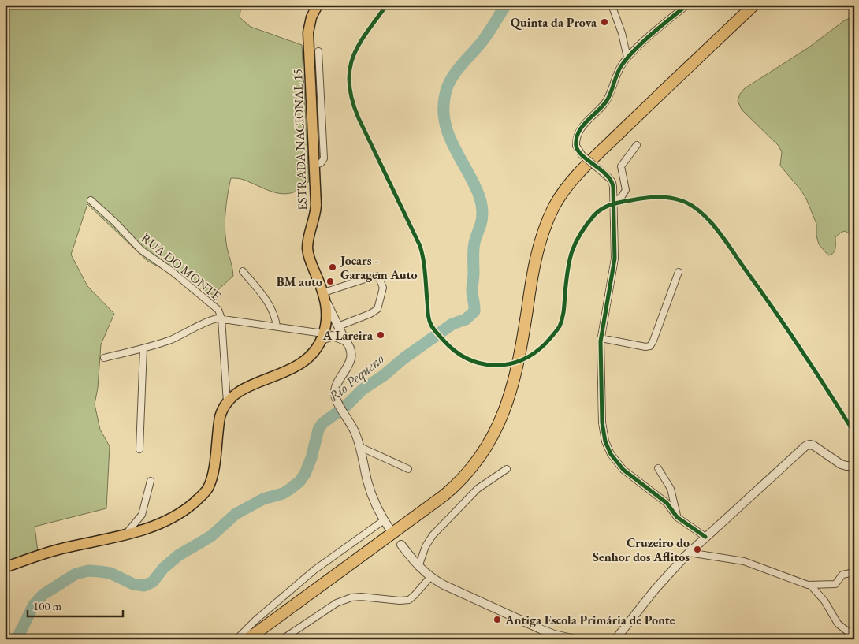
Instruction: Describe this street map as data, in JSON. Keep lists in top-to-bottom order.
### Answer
{
  "streets": {
    "main road": ["ESTRADA NACIONAL 15"],
    "street": ["RUA DO MONTE"]
  },
  "water": ["Rio Pequeno"],
  "places": [
    "Quinta da Prova",
    "Jocars - Garagem Auto",
    "BM auto",
    "A Lareira",
    "Cruzeiro do Senhor dos Aflitos",
    "Antiga Escola Primária de Ponte"
  ],
  "scale_bar": "100 m"
}
